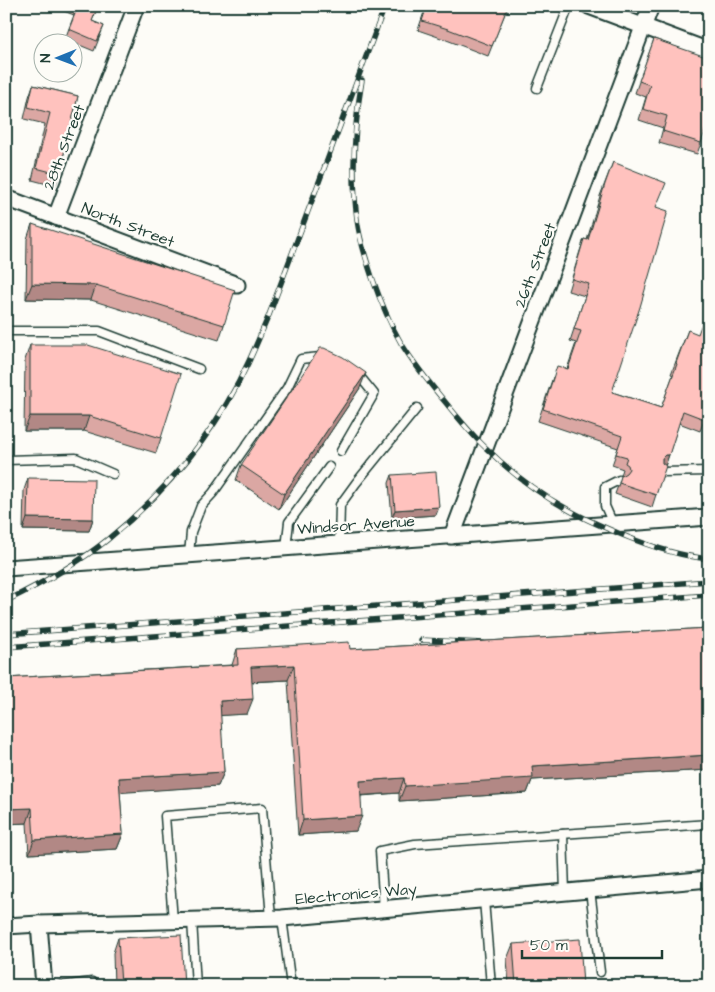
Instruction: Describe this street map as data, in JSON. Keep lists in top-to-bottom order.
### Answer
{
  "streets": {
    "street": [
      "28th Street",
      "North Street",
      "26th Street",
      "Windsor Avenue",
      "Electronics Way"
    ]
  },
  "crossings": [
    ["28th Street", "North Street"],
    ["26th Street", "Windsor Avenue"]
  ],
  "scale_bar": "50 m",
  "north": "left"
}
